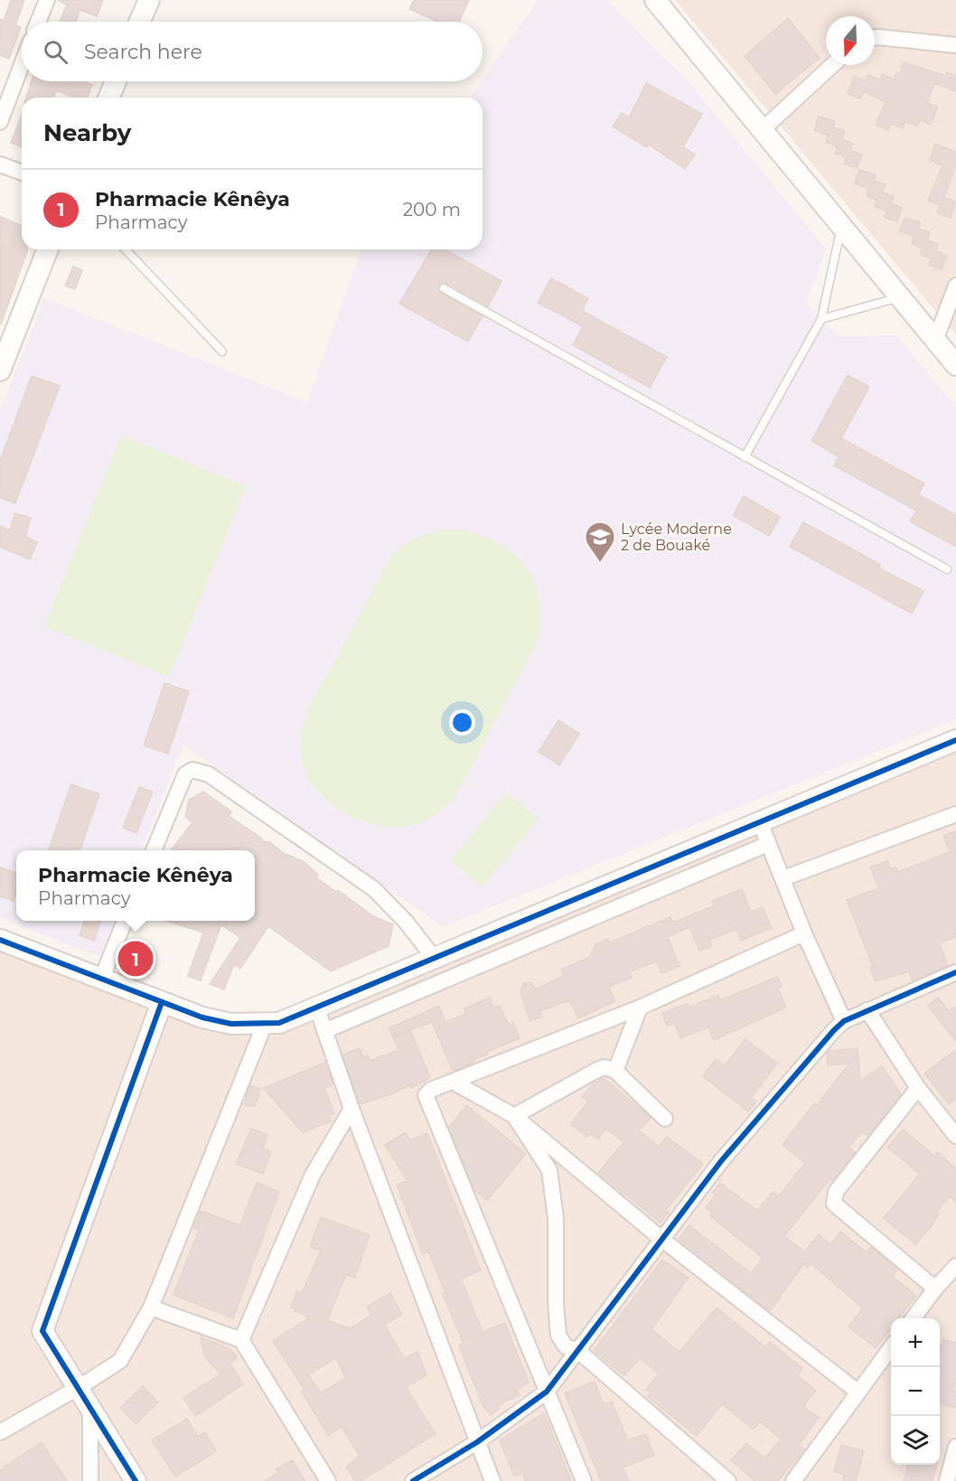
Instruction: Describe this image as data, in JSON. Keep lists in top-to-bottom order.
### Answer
{
  "places": {
    "school or university": ["Lycée Moderne 2 de Bouaké"]
  },
  "north": "bottom",
  "page": {
    "search": "Search here",
    "heading": "Nearby",
    "list": [
      {
        "mark": "1",
        "name": "Pharmacie Kênêya",
        "note": "Pharmacy",
        "value": "200 m"
      }
    ],
    "popup": ["Pharmacie Kênêya", "Pharmacy"],
    "pins": "1",
    "map_buttons": ["+", "−"]
  }
}
